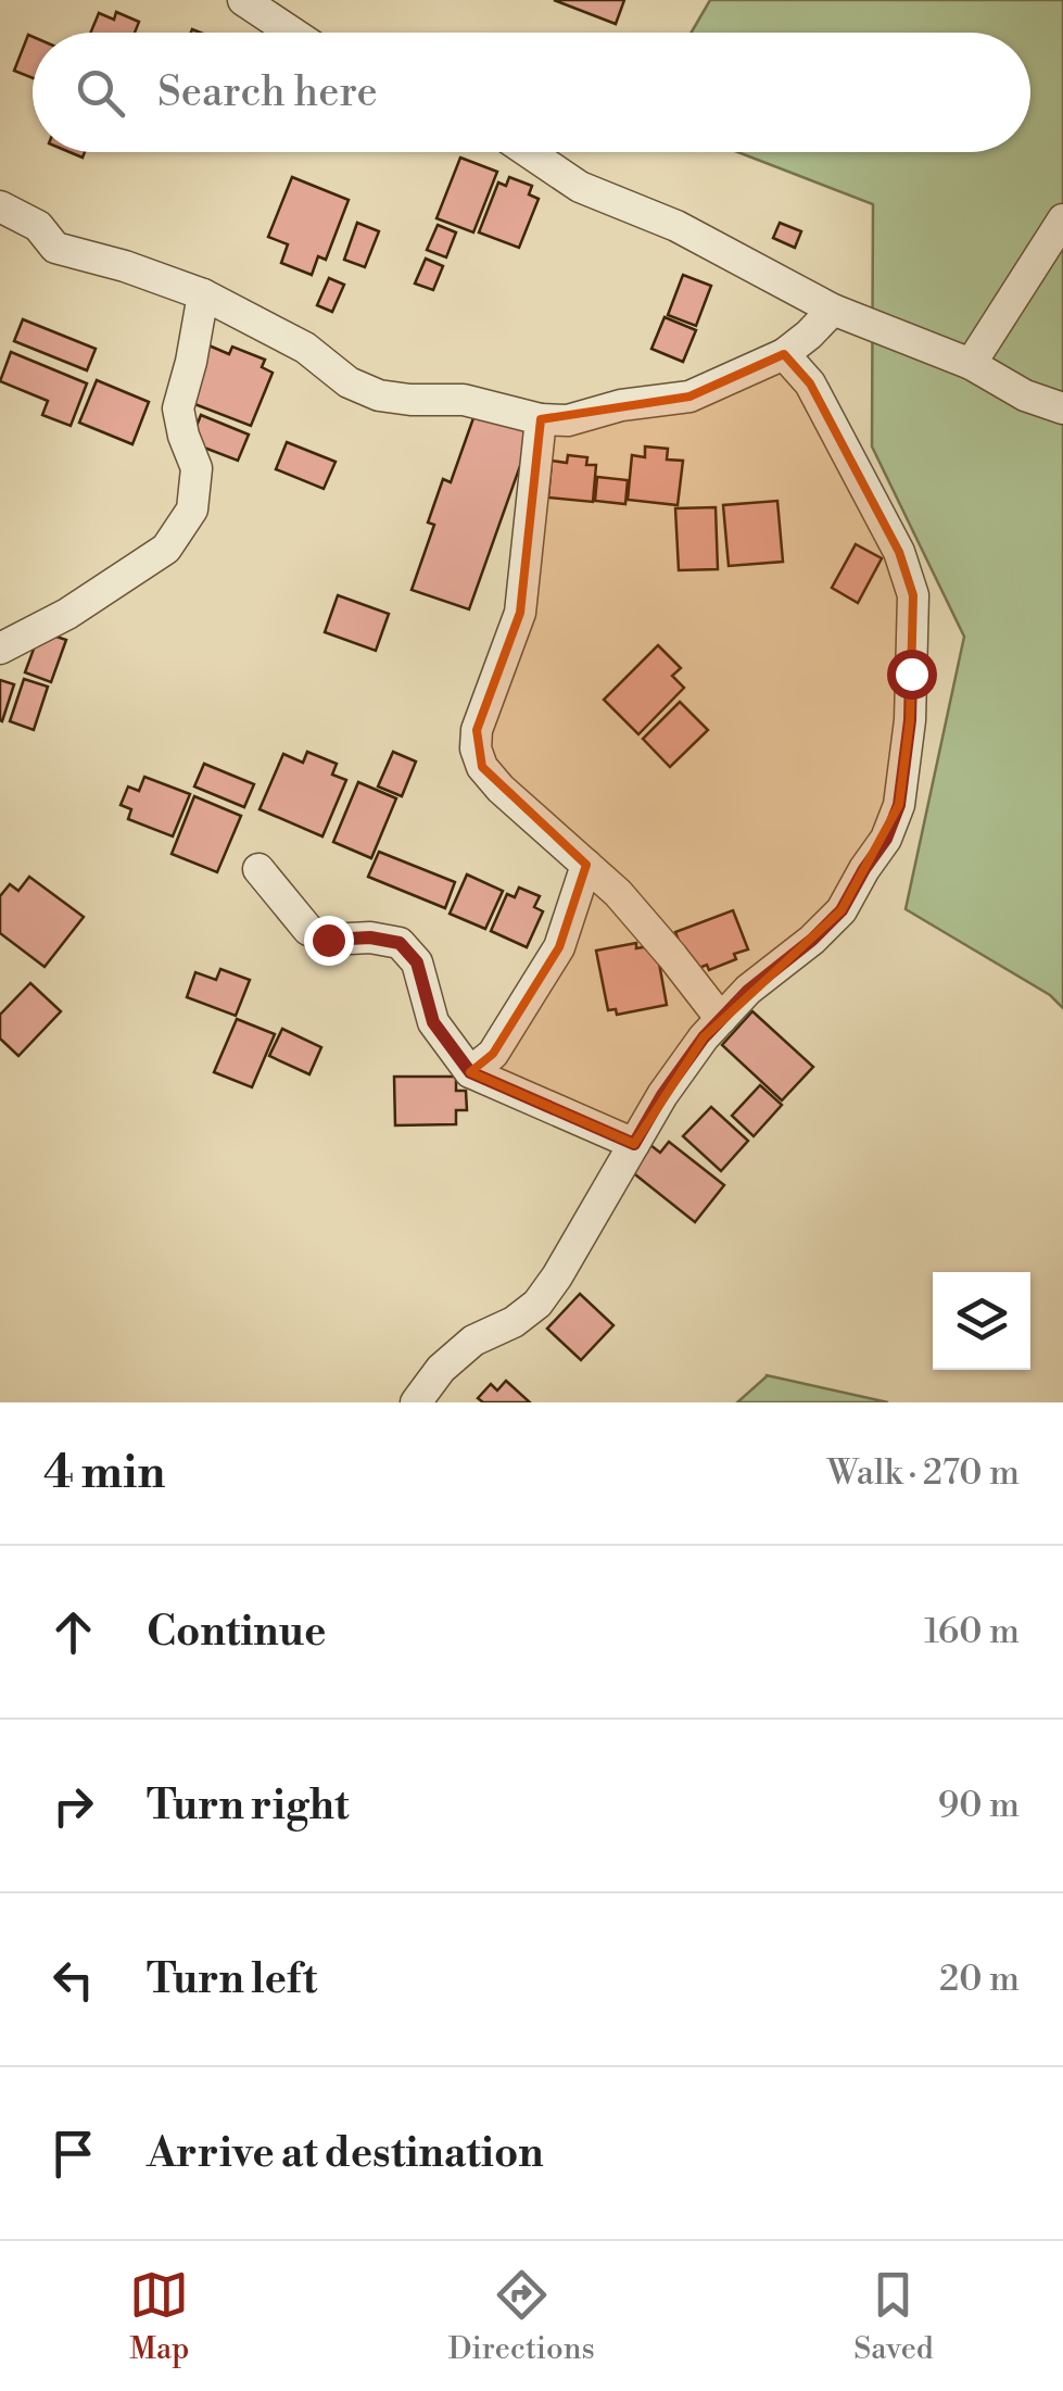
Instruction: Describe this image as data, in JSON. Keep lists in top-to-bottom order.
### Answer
{
  "page": {
    "search": "Search here",
    "heading": ["4 min", "Walk · 270 m"],
    "list": [
      ["Continue", "160 m"],
      ["Turn right", "90 m"],
      ["Turn left", "20 m"],
      "Arrive at destination"
    ],
    "nav": ["Map", "Directions", "Saved"]
  }
}
